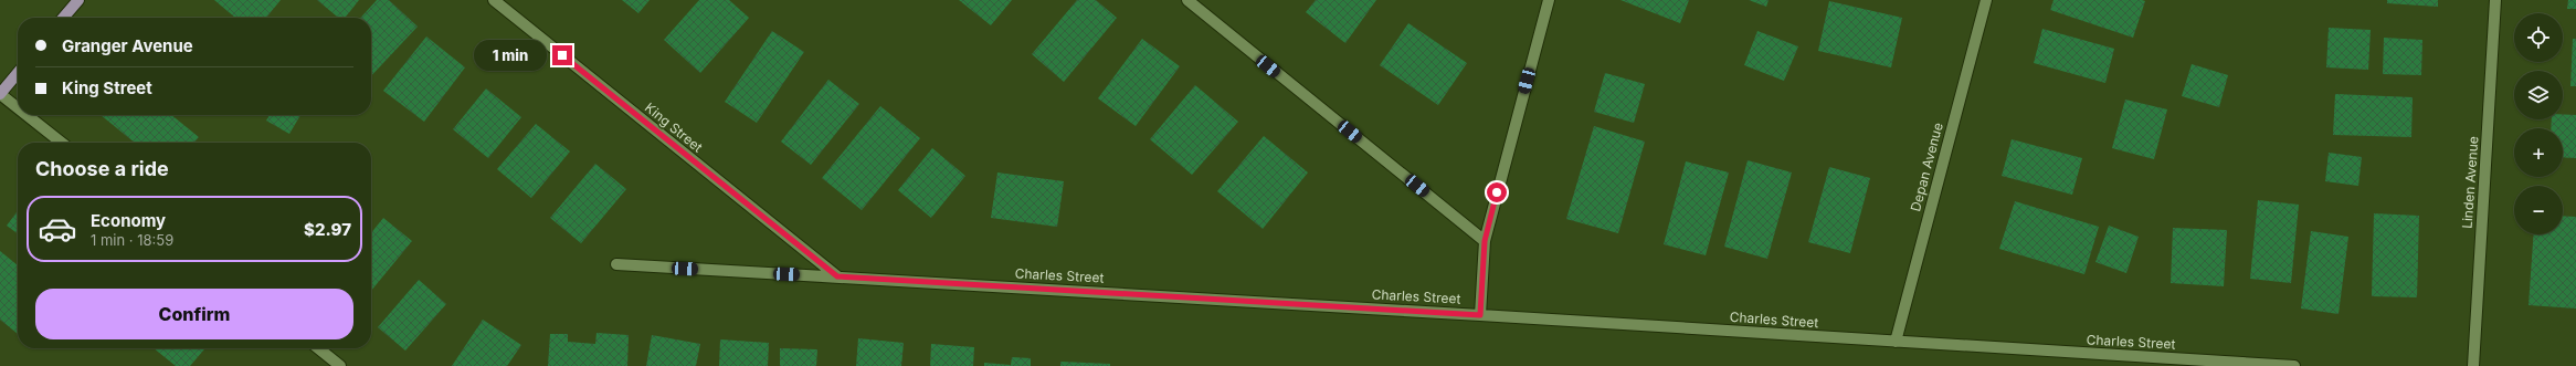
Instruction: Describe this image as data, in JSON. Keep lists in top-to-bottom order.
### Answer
{
  "streets": {
    "street": [
      "King Street",
      "Depan Avenue",
      "Linden Avenue",
      "Charles Street"
    ]
  },
  "crossings": [
    ["King Street", "Charles Street"],
    ["Depan Avenue", "Charles Street"]
  ],
  "page": {
    "map_buttons": ["+", "−"],
    "banner": ["Granger Avenue", "King Street"],
    "bubble": "1 min",
    "heading": "Choose a ride",
    "list": [
      {
        "name": "Economy",
        "note": "1 min · 18:59",
        "value": "$2.97"
      }
    ],
    "buttons": "Confirm"
  }
}
